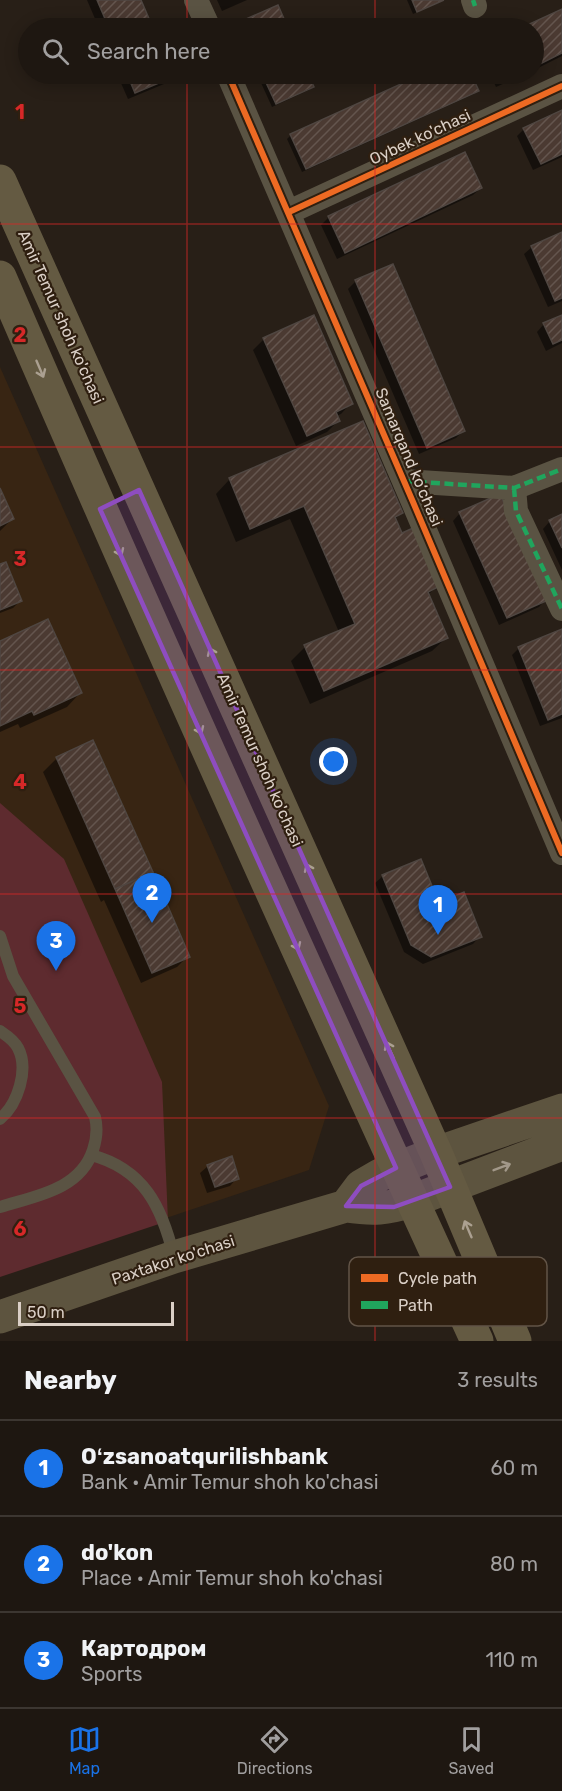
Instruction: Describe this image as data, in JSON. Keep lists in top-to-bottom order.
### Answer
{
  "streets": {
    "highway": ["Amir Temur shoh ko'chasi"],
    "main road": ["Paxtakor ko'chasi"],
    "street": ["Oybek ko'chasi", "Samarqand ko‘chasi"]
  },
  "crossings": [
    ["Oybek ko'chasi", "Samarqand ko‘chasi"],
    ["Amir Temur shoh ko'chasi", "Paxtakor ko'chasi"]
  ],
  "legend": ["Cycle path", "Path"],
  "scale_bar": "50 m",
  "page": {
    "search": "Search here",
    "pins": ["2", "1", "3"],
    "scale": "50 m",
    "heading": ["Nearby", "3 results"],
    "list": [
      {
        "mark": "1",
        "name": "Oʻzsanoatqurilishbank",
        "note": "Bank · Amir Temur shoh ko'chasi",
        "value": "60 m"
      },
      {
        "mark": "2",
        "name": "do'kon",
        "note": "Place · Amir Temur shoh ko'chasi",
        "value": "80 m"
      },
      {
        "mark": "3",
        "name": "Картодром",
        "note": "Sports",
        "value": "110 m"
      }
    ],
    "nav": ["Map", "Directions", "Saved"]
  },
  "grid": {
    "rows": [
      "1",
      "2",
      "3",
      "4",
      "5",
      "6"
    ]
  }
}
